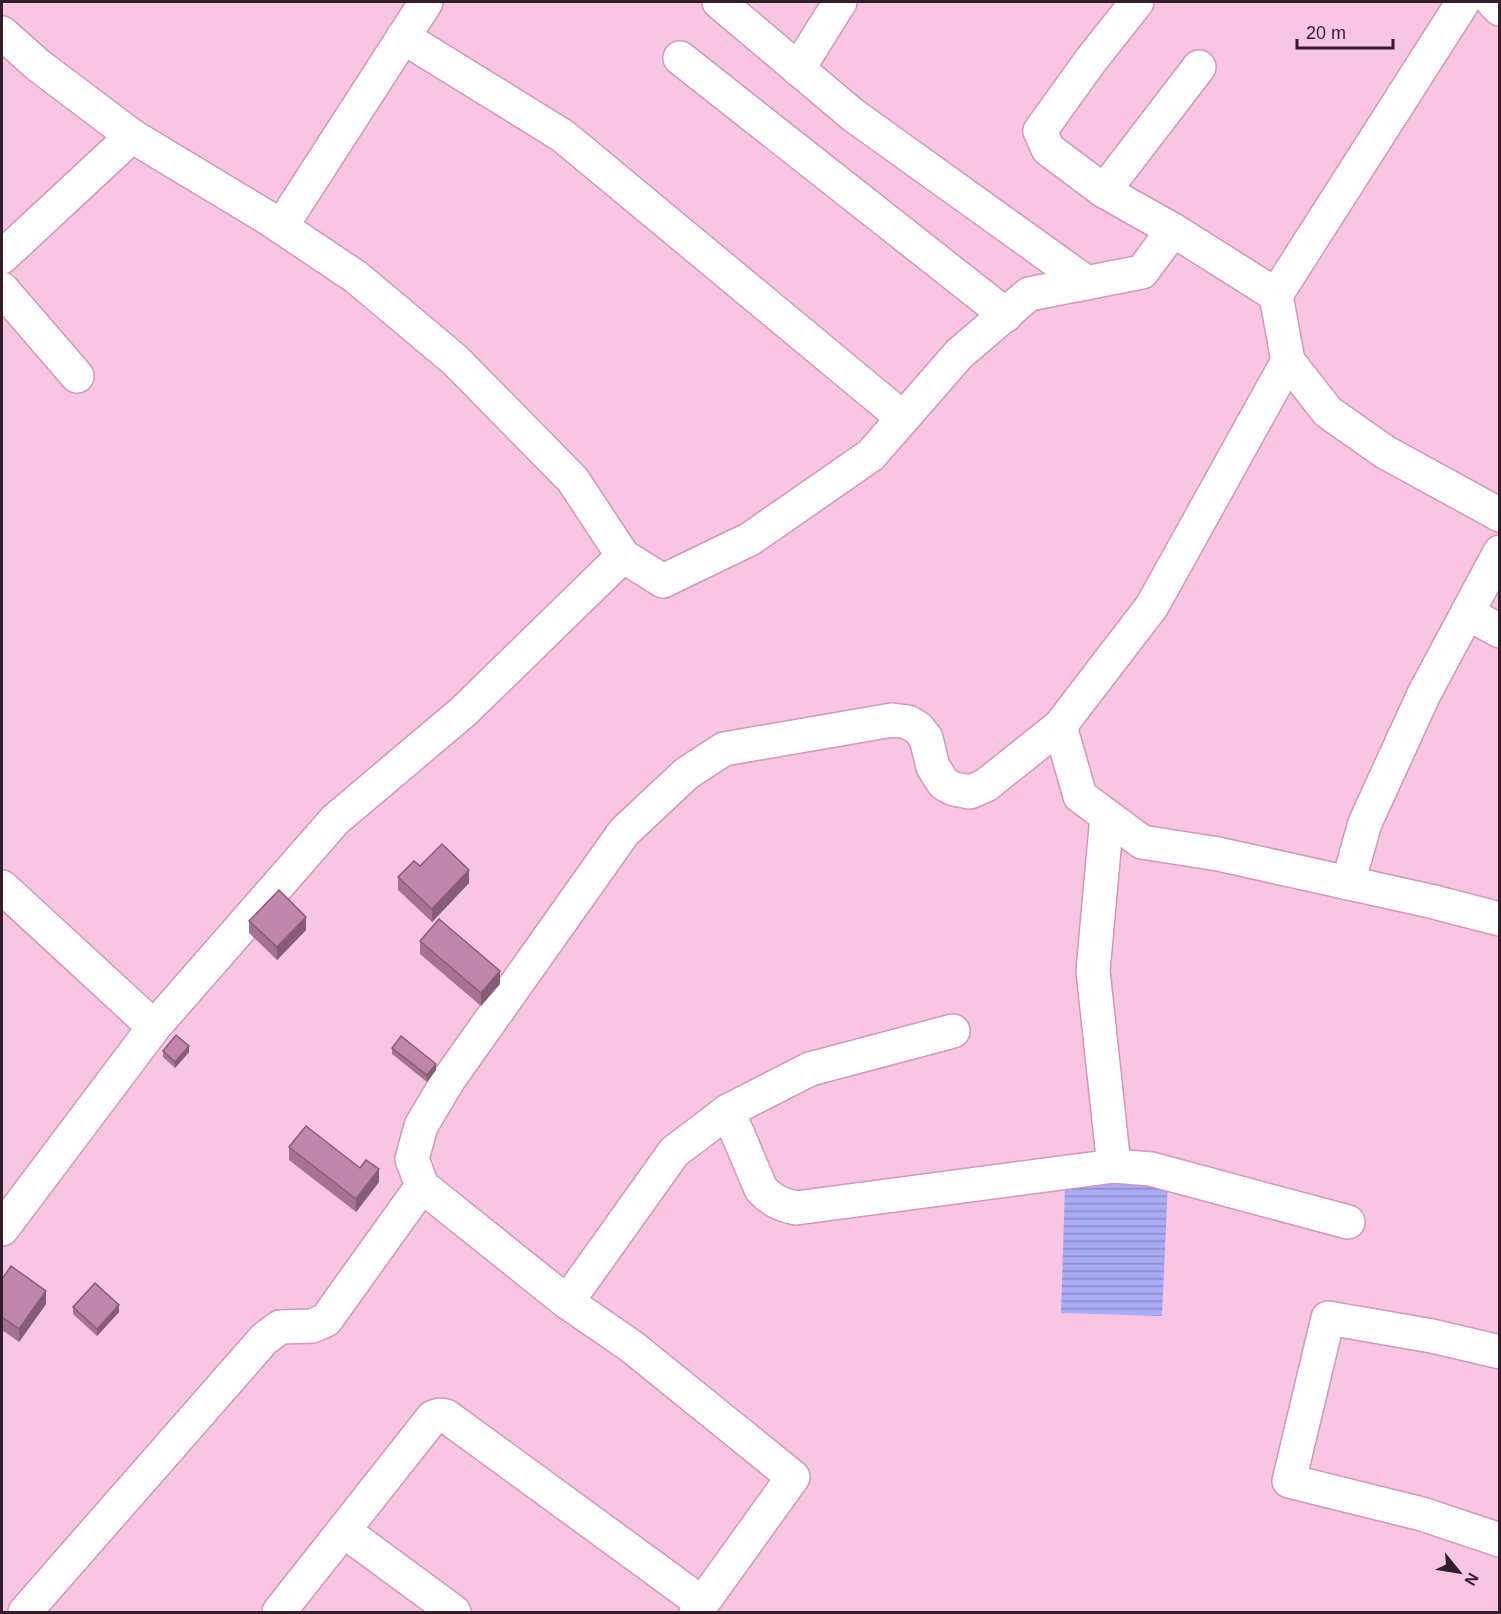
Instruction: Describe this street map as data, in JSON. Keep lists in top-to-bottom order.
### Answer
{
  "scale_bar": "20 m",
  "north": "bottom right"
}
